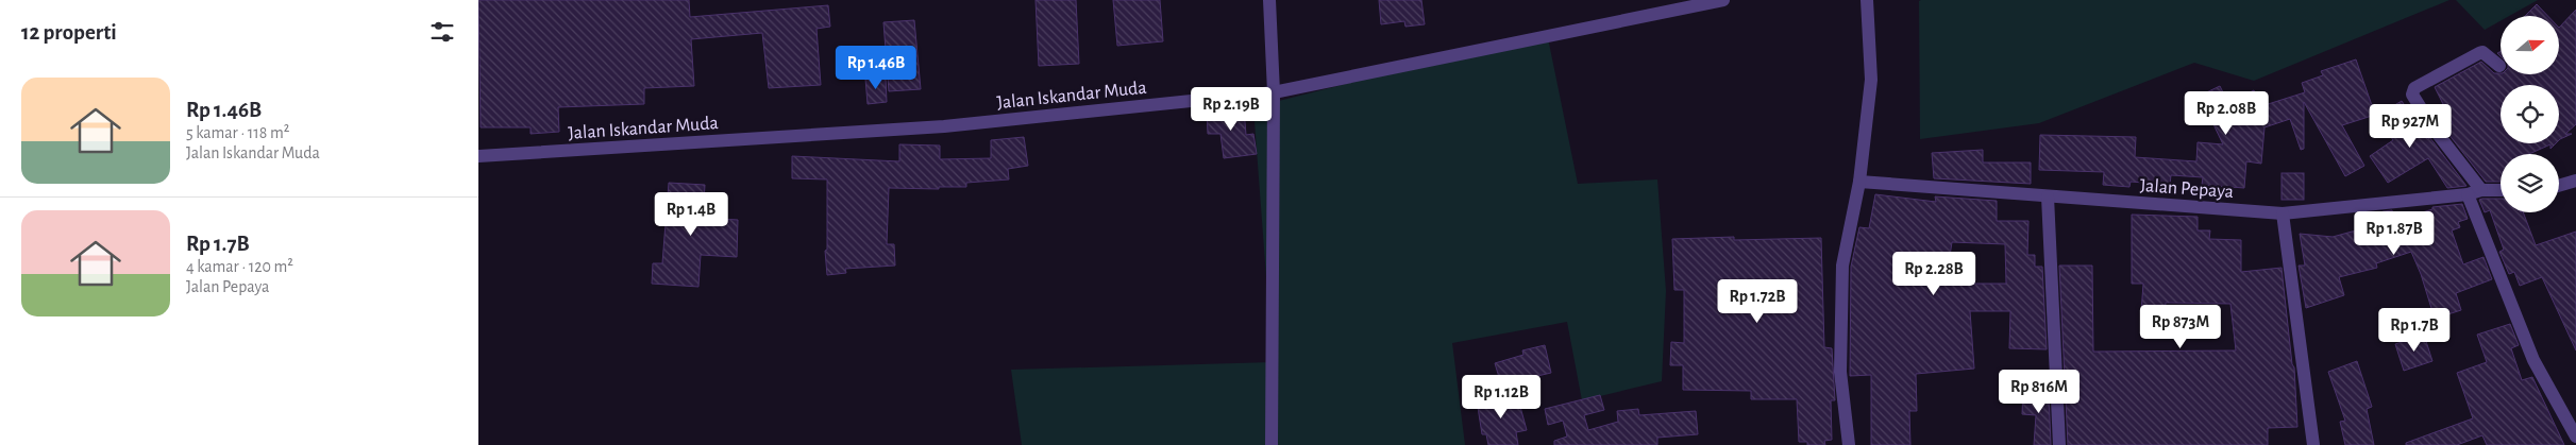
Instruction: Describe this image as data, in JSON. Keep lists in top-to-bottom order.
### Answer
{
  "streets": {
    "street": ["Jalan Iskandar Muda", "Jalan Pepaya"]
  },
  "north": "right",
  "page": {
    "heading": "12 properti",
    "price": [
      "Rp 1.46B",
      "Rp 2.19B",
      "Rp 2.08B",
      "Rp 927M",
      "Rp 1.4B",
      "Rp 1.87B",
      "Rp 2.28B",
      "Rp 1.72B",
      "Rp 873M",
      "Rp 1.7B",
      "Rp 816M",
      "Rp 1.12B"
    ],
    "list": [
      {
        "name": "Rp 1.46B",
        "note": "5 kamar · 118 m² · Jalan Iskandar Muda"
      },
      {
        "name": "Rp 1.7B",
        "note": "4 kamar · 120 m² · Jalan Pepaya"
      }
    ]
  }
}
